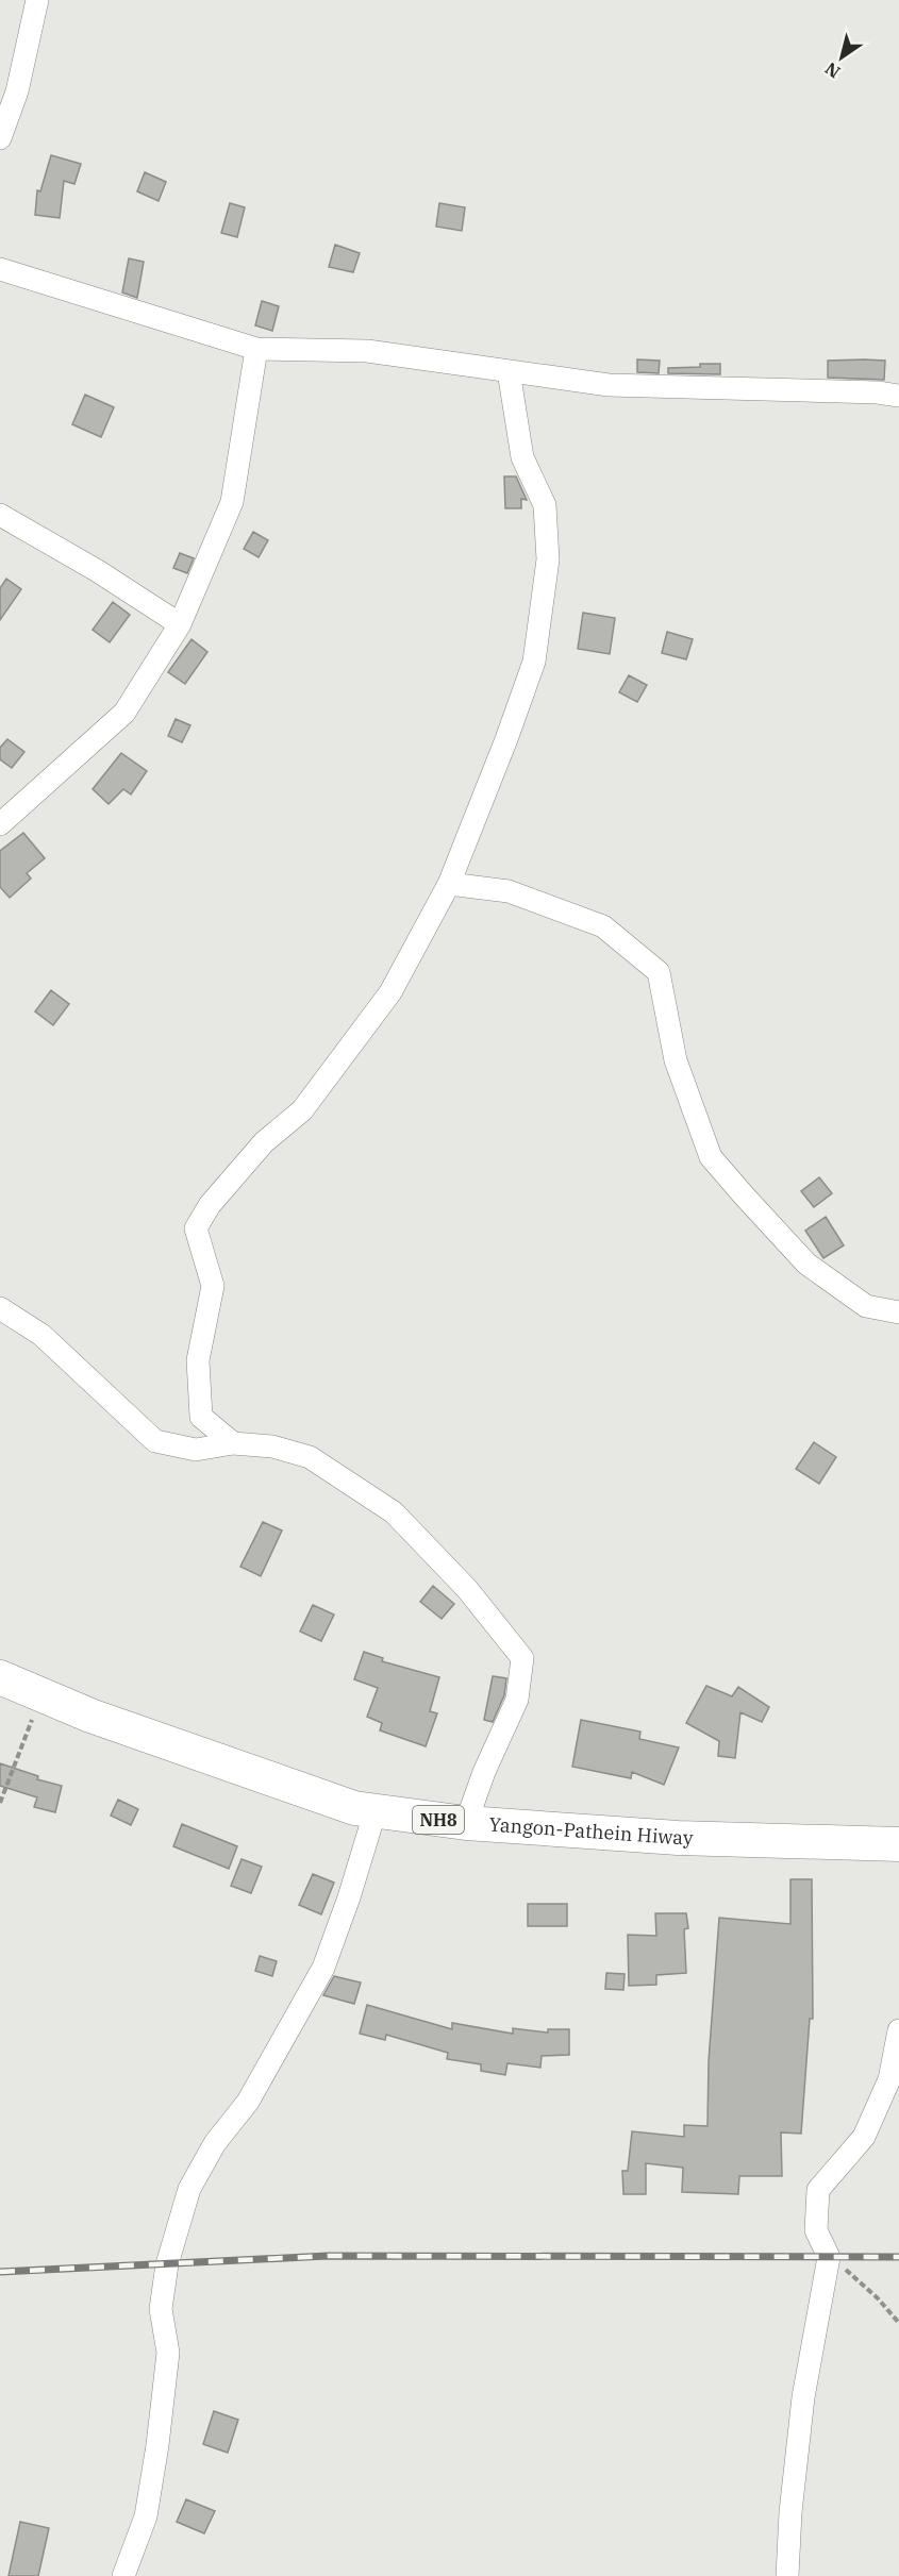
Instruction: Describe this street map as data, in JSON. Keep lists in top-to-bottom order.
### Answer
{
  "streets": {
    "highway": ["NH8", "Yangon-Pathein Hiway"]
  },
  "north": "bottom left"
}
